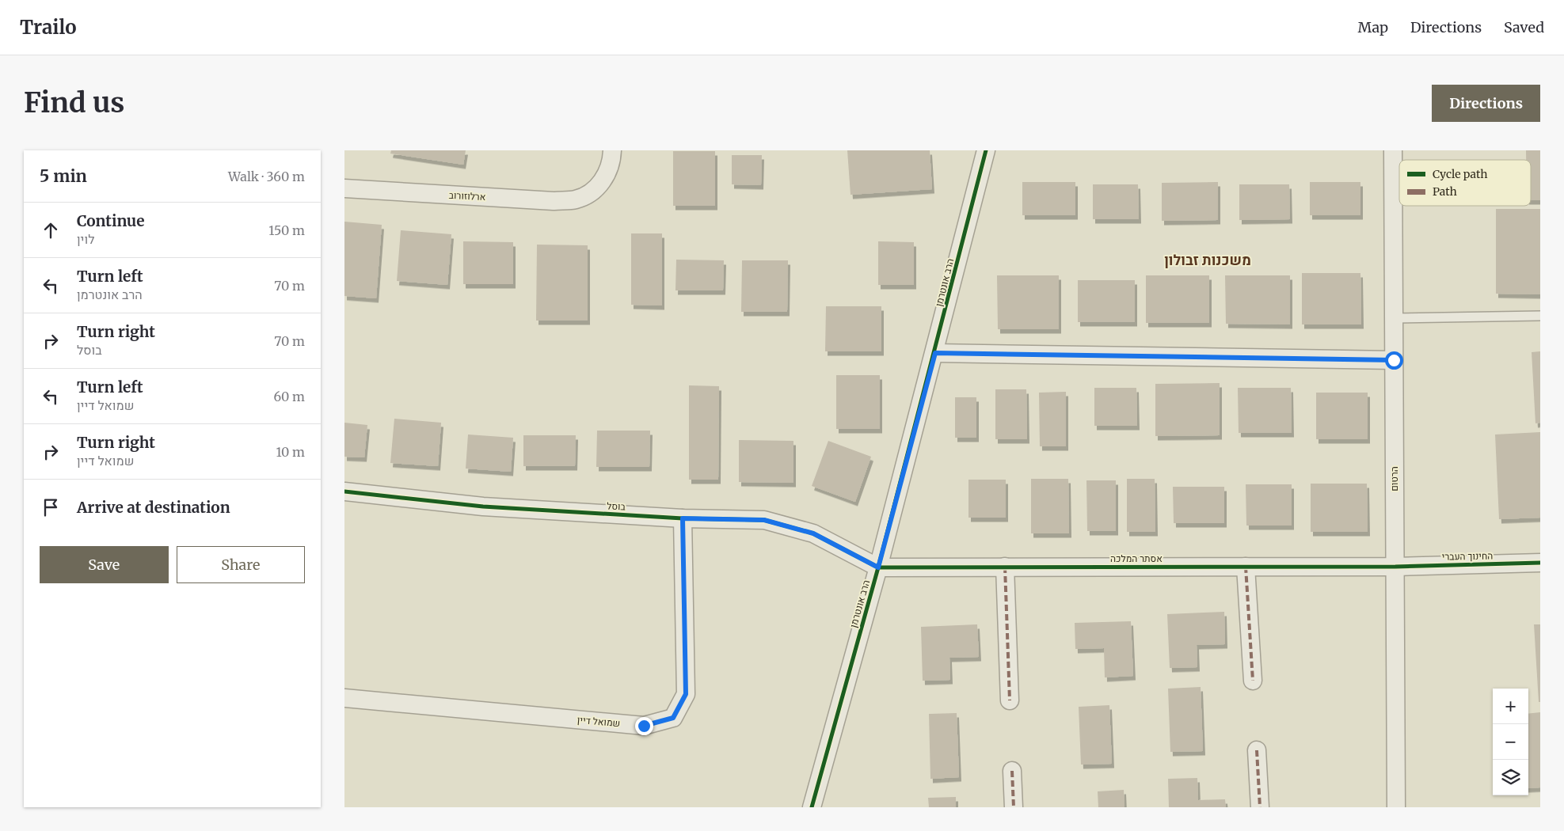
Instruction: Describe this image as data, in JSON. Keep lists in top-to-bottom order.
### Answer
{
  "streets": {
    "street": [
      "ארלוזורוב",
      "הרב אונטרמן",
      "הרטום",
      "בוסל",
      "החינוך העברי",
      "אסתר המלכה",
      "שמואל דיין"
    ]
  },
  "crossings": [
    ["הרב אונטרמן", "בוסל"],
    ["הרב אונטרמן", "אסתר המלכה"],
    ["הרטום", "החינוך העברי"],
    ["הרטום", "אסתר המלכה"],
    ["בוסל", "אסתר המלכה"],
    ["בוסל", "שמואל דיין"],
    ["החינוך העברי", "אסתר המלכה"]
  ],
  "districts": ["משכנות זבולון"],
  "legend": ["Cycle path", "Path"],
  "page": {
    "header": "Trailo",
    "nav": ["Map", "Directions", "Saved"],
    "buttons": [
      "Directions",
      ["Save", "Share"]
    ],
    "title": "Find us",
    "heading": ["5 min", "Walk · 360 m"],
    "list": [
      ["Continue", "לוין", "150 m"],
      ["Turn left", "הרב אונטרמן", "70 m"],
      ["Turn right", "בוסל", "70 m"],
      ["Turn left", "שמואל דיין", "60 m"],
      ["Turn right", "שמואל דיין", "10 m"],
      "Arrive at destination"
    ],
    "map_buttons": ["+", "−"]
  }
}
